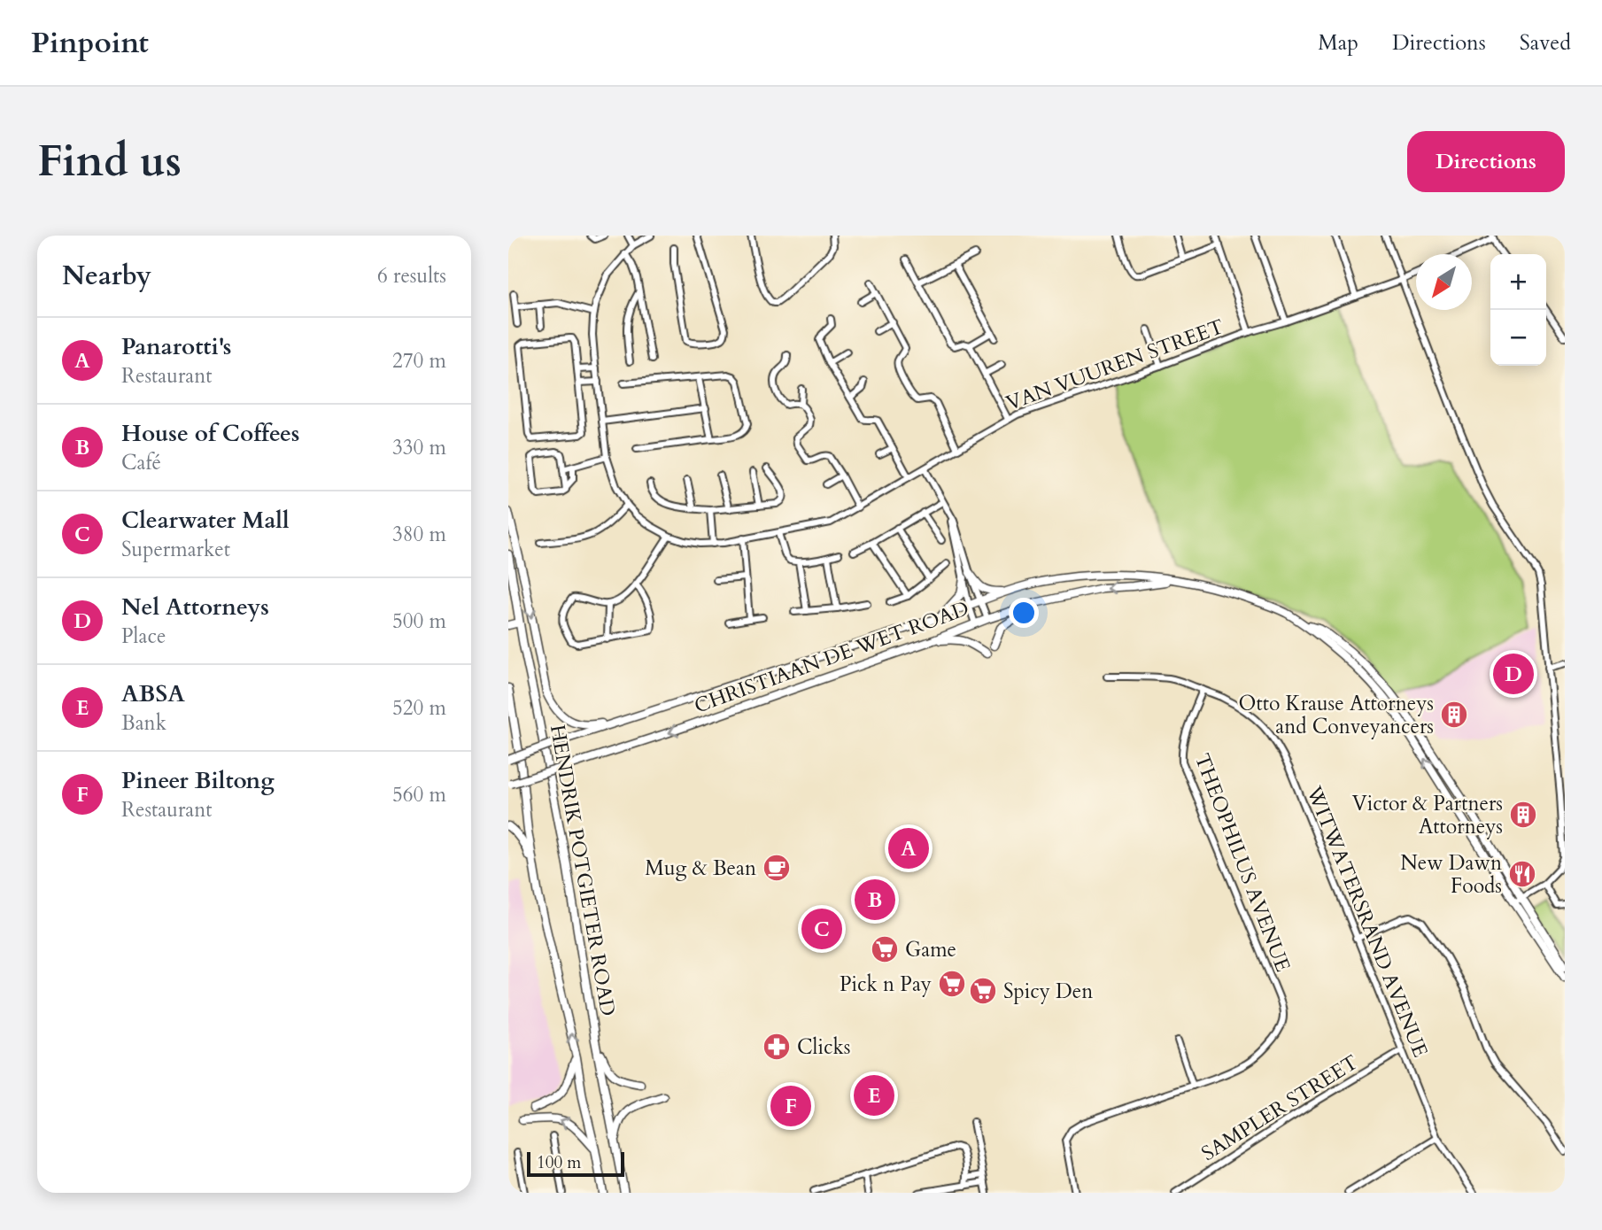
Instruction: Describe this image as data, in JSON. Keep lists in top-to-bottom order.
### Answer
{
  "streets": {
    "main road": ["CHRISTIAAN DE WET ROAD", "HENDRIK POTGIETER ROAD"],
    "street": [
      "VAN VUUREN STREET",
      "THEOPHILUS AVENUE",
      "WITWATERSRAND AVENUE",
      "SAMPLER STREET"
    ]
  },
  "crossings": [
    ["THEOPHILUS AVENUE", "WITWATERSRAND AVENUE"],
    ["WITWATERSRAND AVENUE", "SAMPLER STREET"]
  ],
  "places": {
    "building": ["Otto Krause Attorneys and Conveyancers", "Victor & Partners Attorneys"],
    "cafe": ["Mug & Bean"],
    "restaurant": ["New Dawn Foods"],
    "supermarket": ["Game", "Pick n Pay", "Spicy Den"],
    "pharmacy": ["Clicks"]
  },
  "scale_bar": "100 m",
  "north": "bottom left",
  "page": {
    "header": "Pinpoint",
    "nav": ["Map", "Directions", "Saved"],
    "buttons": "Directions",
    "title": "Find us",
    "heading": ["Nearby", "6 results"],
    "map_buttons": ["+", "−"],
    "list": [
      {
        "mark": "A",
        "name": "Panarotti's",
        "note": "Restaurant",
        "value": "270 m"
      },
      {
        "mark": "B",
        "name": "House of Coffees",
        "note": "Café",
        "value": "330 m"
      },
      {
        "mark": "C",
        "name": "Clearwater Mall",
        "note": "Supermarket",
        "value": "380 m"
      },
      {
        "mark": "D",
        "name": "Nel Attorneys",
        "note": "Place",
        "value": "500 m"
      },
      {
        "mark": "E",
        "name": "ABSA",
        "note": "Bank",
        "value": "520 m"
      },
      {
        "mark": "F",
        "name": "Pineer Biltong",
        "note": "Restaurant",
        "value": "560 m"
      }
    ],
    "pins": [
      "D",
      "A",
      "B",
      "C",
      "E",
      "F"
    ],
    "scale": "100 m"
  }
}
